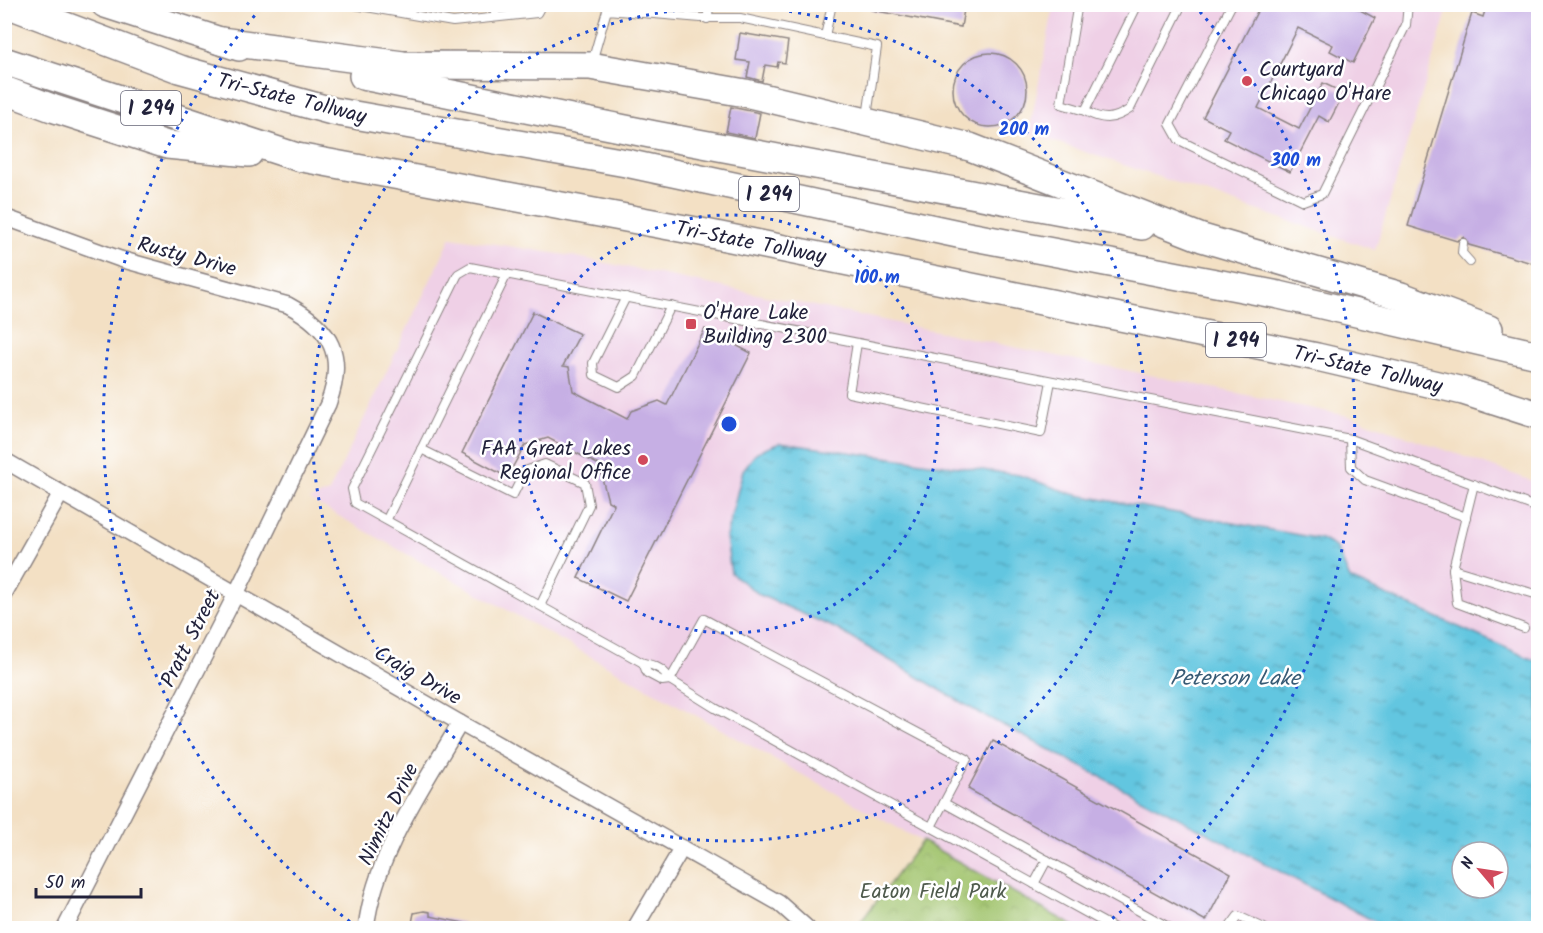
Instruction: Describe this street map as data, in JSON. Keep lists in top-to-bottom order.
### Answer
{
  "streets": {
    "highway": ["Tri-State Tollway", "I 294"],
    "street": [
      "Rusty Drive",
      "Pratt Street",
      "Craig Drive",
      "Nimitz Drive"
    ]
  },
  "crossings": [
    ["Rusty Drive", "Pratt Street"],
    ["Pratt Street", "Craig Drive"],
    ["Craig Drive", "Nimitz Drive"]
  ],
  "water": ["Peterson Lake"],
  "parks": ["Eaton Field Park"],
  "places": {
    "other": ["Courtyard Chicago O'Hare", "FAA Great Lakes Regional Office"],
    "transit": ["O'Hare Lake Building 2300"]
  },
  "scale_bar": "50 m",
  "north": "top left",
  "rings": ["200 m", "300 m", "100 m"]
}
